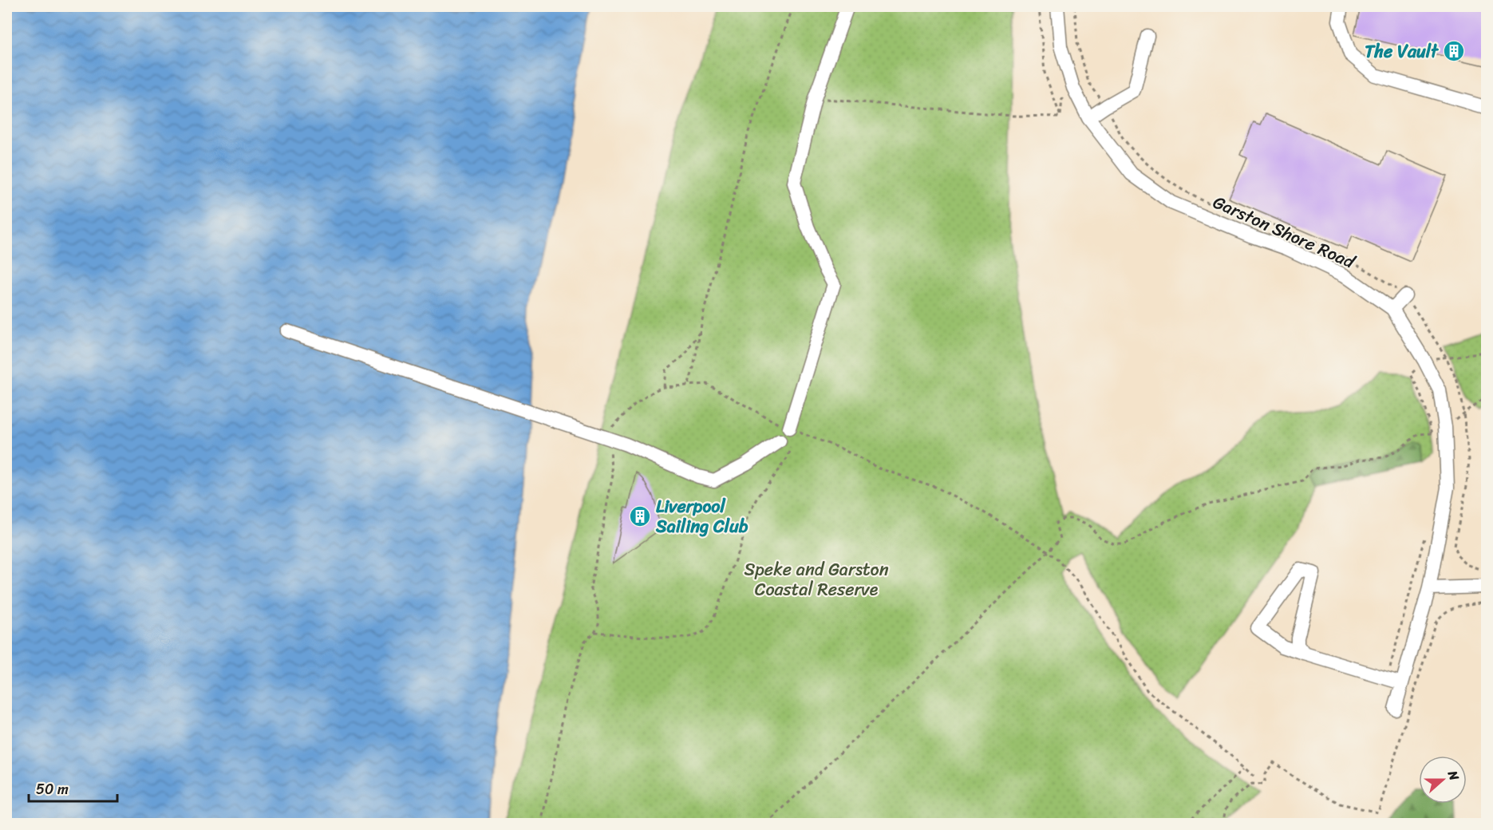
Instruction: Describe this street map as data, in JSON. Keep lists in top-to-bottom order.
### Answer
{
  "streets": {
    "street": ["Garston Shore Road"]
  },
  "parks": ["Speke and Garston Coastal Reserve"],
  "places": {
    "building": ["The Vault", "Liverpool Sailing Club"]
  },
  "scale_bar": "50 m",
  "north": "right"
}
